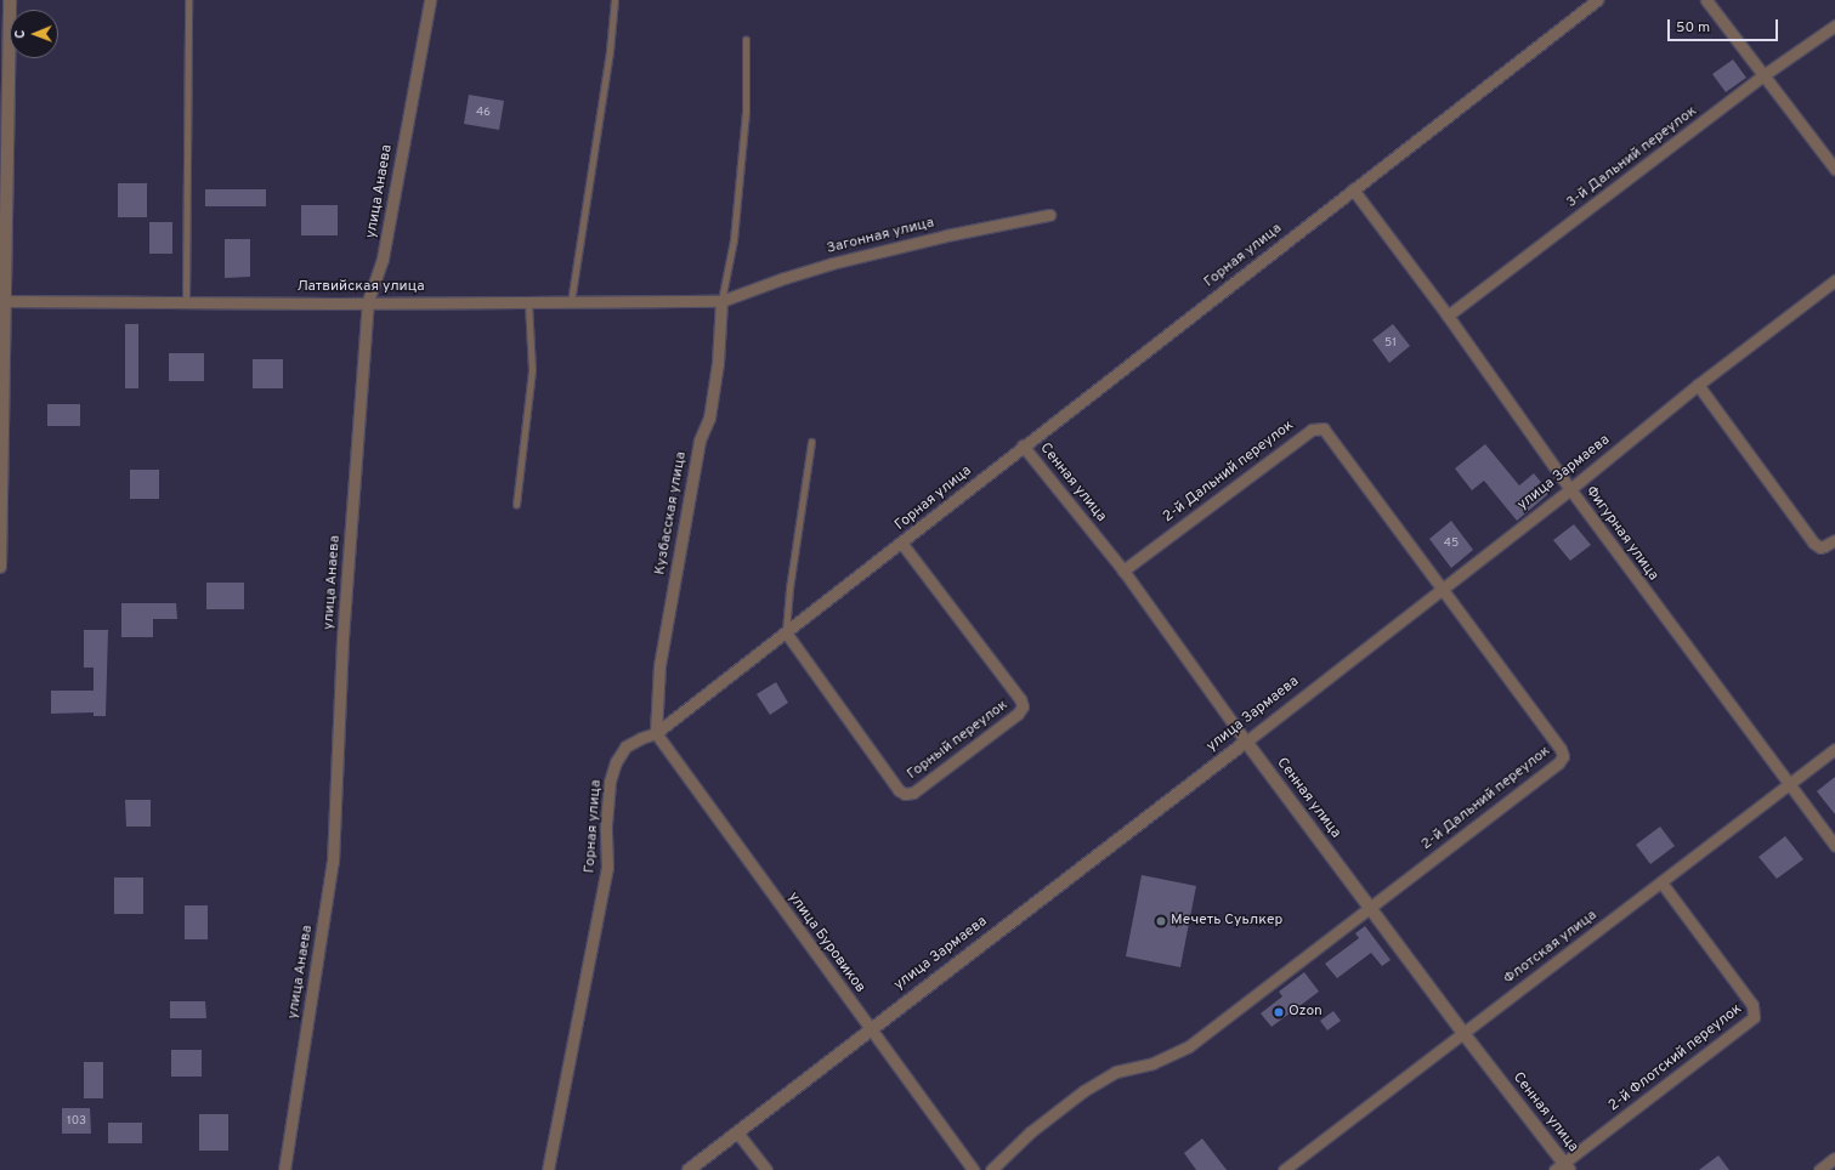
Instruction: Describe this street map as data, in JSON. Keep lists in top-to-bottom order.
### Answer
{
  "streets": {
    "street": [
      "3-й Дальний переулок",
      "улица Анаева",
      "Загонная улица",
      "Горная улица",
      "Латвийская улица",
      "2-й Дальний переулок",
      "улица Зармаева",
      "Сенная улица",
      "Кузбасская улица",
      "Фигурная улица",
      "Горный переулок",
      "улица Буровиков",
      "Флотская улица",
      "2-й Флотский переулок"
    ]
  },
  "crossings": [
    ["3-й Дальний переулок", "Фигурная улица"],
    ["улица Анаева", "Латвийская улица"],
    ["Загонная улица", "Латвийская улица"],
    ["Загонная улица", "Кузбасская улица"],
    ["Горная улица", "Сенная улица"],
    ["Горная улица", "Кузбасская улица"],
    ["Горная улица", "Фигурная улица"],
    ["Горная улица", "Горный переулок"],
    ["Горная улица", "улица Буровиков"],
    ["Латвийская улица", "Кузбасская улица"],
    ["2-й Дальний переулок", "улица Зармаева"],
    ["2-й Дальний переулок", "Сенная улица"],
    ["улица Зармаева", "Сенная улица"],
    ["улица Зармаева", "Фигурная улица"],
    ["улица Зармаева", "улица Буровиков"],
    ["Сенная улица", "Флотская улица"],
    ["Сенная улица", "2-й Флотский переулок"],
    ["Кузбасская улица", "улица Буровиков"],
    ["Фигурная улица", "Флотская улица"],
    ["Флотская улица", "2-й Флотский переулок"]
  ],
  "places": ["Мечеть Суьлкер", "Ozon"],
  "house_numbers": [
    "46",
    "51",
    "45",
    "103"
  ],
  "scale_bar": "50 m",
  "north": "left"
}
